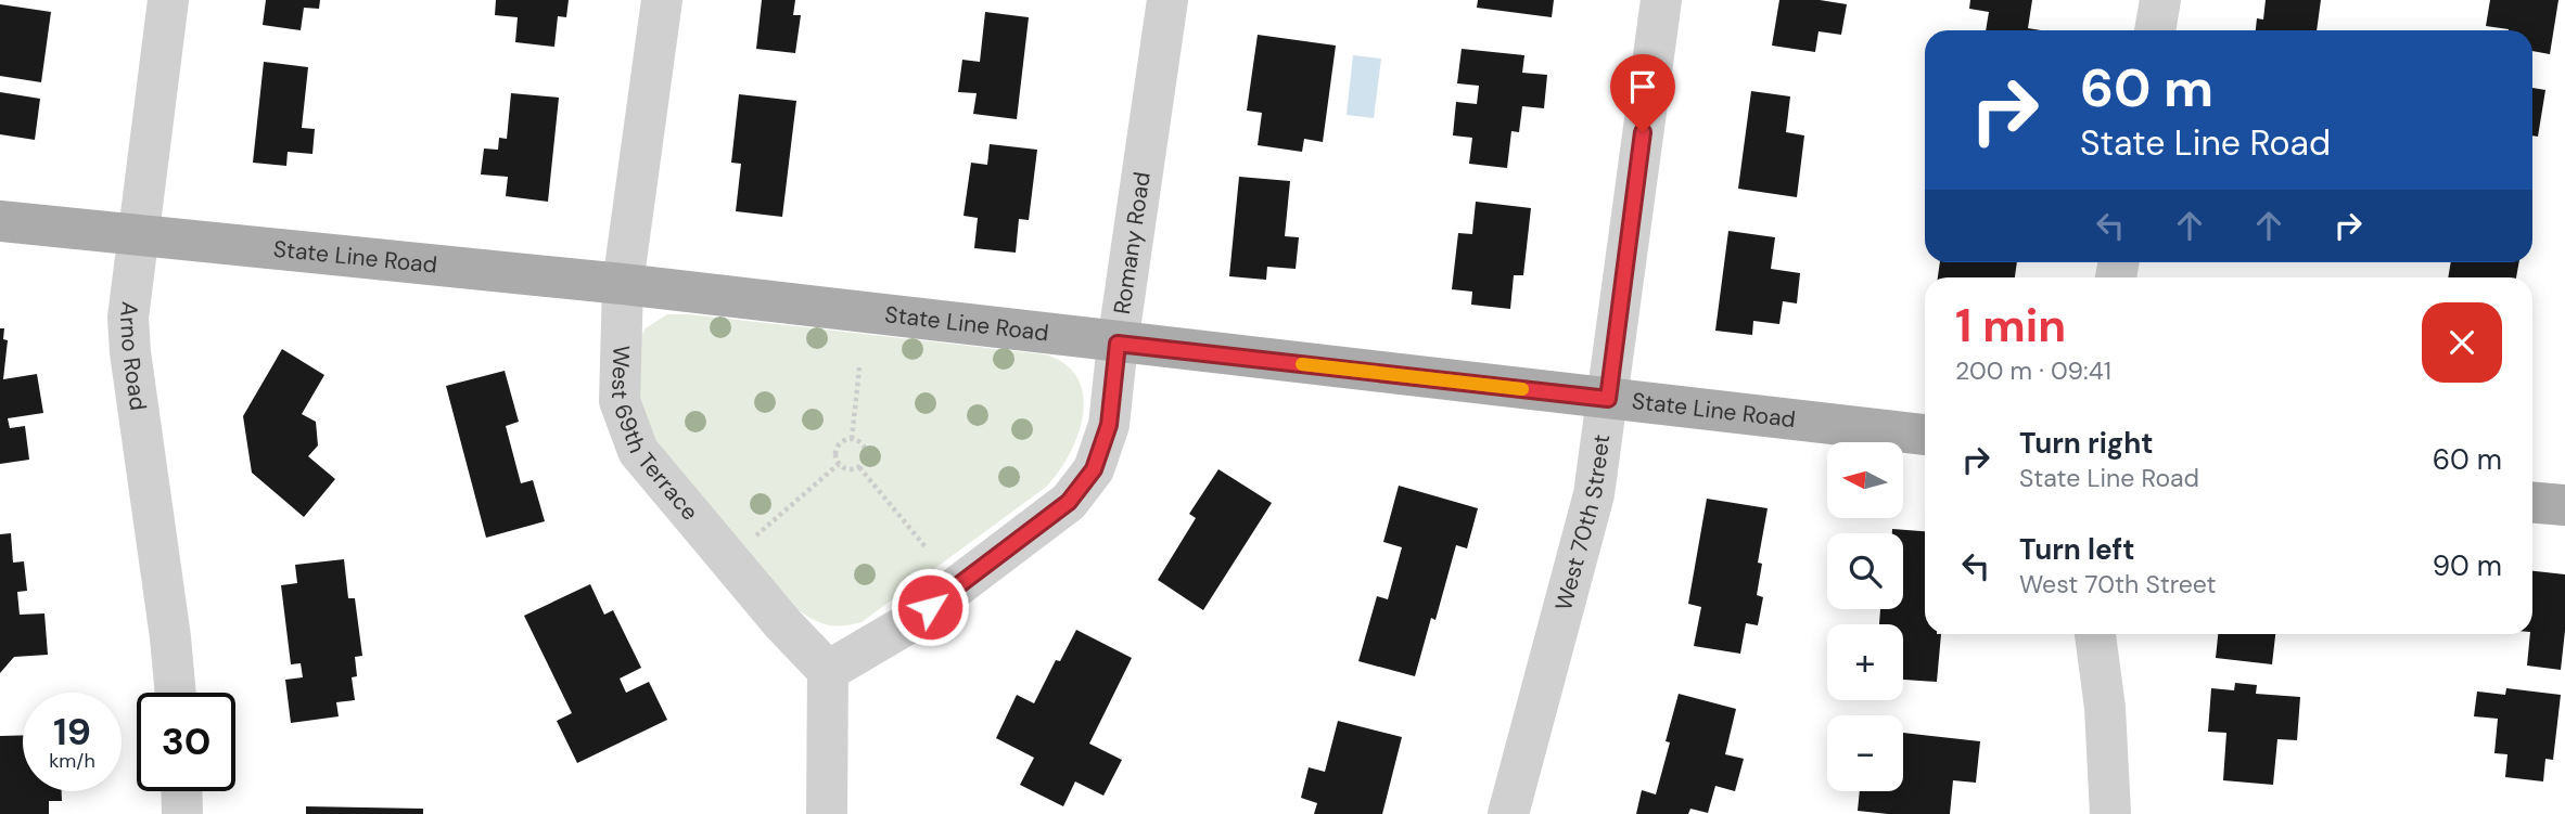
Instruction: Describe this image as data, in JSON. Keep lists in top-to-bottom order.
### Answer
{
  "streets": {
    "main road": ["State Line Road"],
    "street": [
      "Romany Road",
      "Arno Road",
      "West 69th Terrace",
      "West 70th Street"
    ]
  },
  "crossings": [
    ["Romany Road", "State Line Road"],
    ["Romany Road", "West 69th Terrace"],
    ["State Line Road", "Arno Road"],
    ["State Line Road", "West 69th Terrace"],
    ["State Line Road", "West 70th Street"]
  ],
  "north": "left",
  "page": {
    "turn": ["60 m", "State Line Road"],
    "heading": ["1 min", "200 m · 09:41"],
    "list": [
      {
        "name": "Turn right",
        "note": "State Line Road",
        "value": "60 m"
      },
      {
        "name": "Turn left",
        "note": "West 70th Street",
        "value": "90 m"
      }
    ],
    "map_buttons": ["+", "−"],
    "speed": "19 km/h",
    "limit": "30"
  }
}
